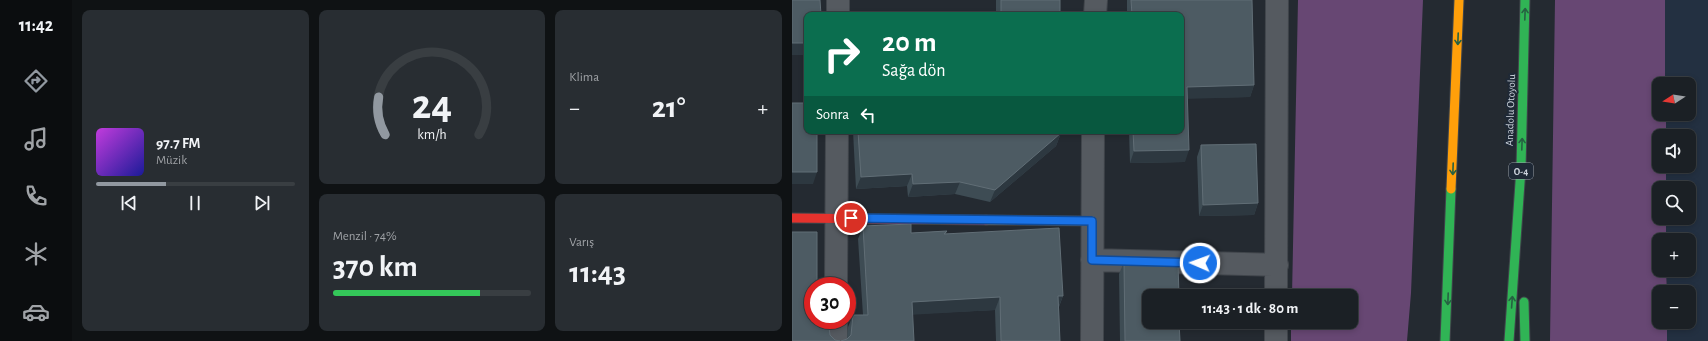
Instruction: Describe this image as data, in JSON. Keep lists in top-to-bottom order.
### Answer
{
  "streets": {
    "main road": ["Anadolu Otoyolu", "O-4"]
  },
  "north": "left",
  "page": {
    "tabs": "11:42",
    "tile": [
      "Klima",
      ["Menzil · 74%", "370 km"],
      ["Varış", "11:43"]
    ],
    "turn": ["20 m", "Sağa dön"],
    "map_buttons": ["+", "−"],
    "heat": ["−", "21°", "+"],
    "then": "Sonra",
    "song": ["97.7 FM", "Müzik"],
    "limit": "30",
    "trip": "11:43 · 1 dk · 80 m",
    "gauge": ["24", "km/h"]
  }
}
